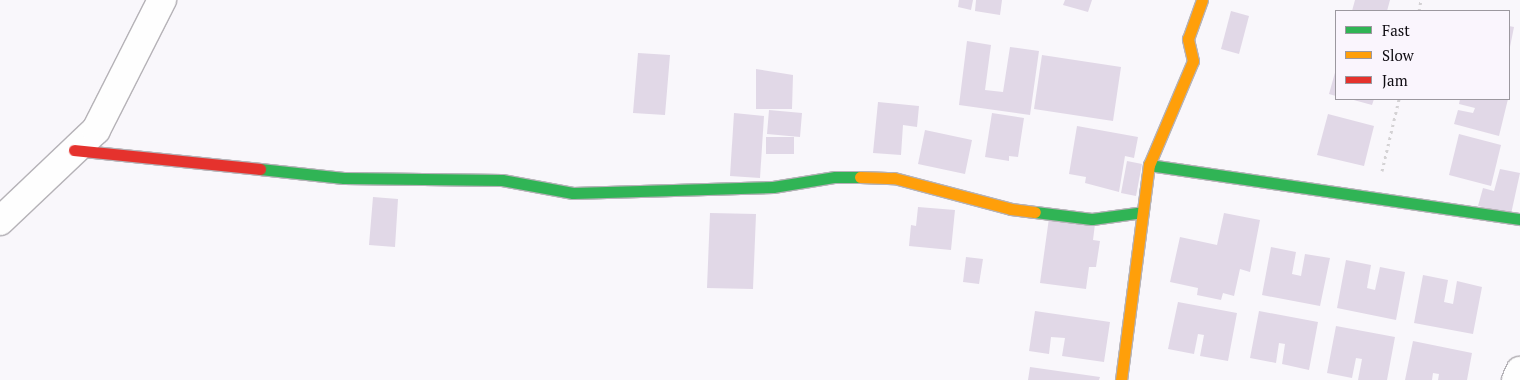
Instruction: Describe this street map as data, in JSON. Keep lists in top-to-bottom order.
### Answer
{
  "legend": ["Fast", "Slow", "Jam"]
}
